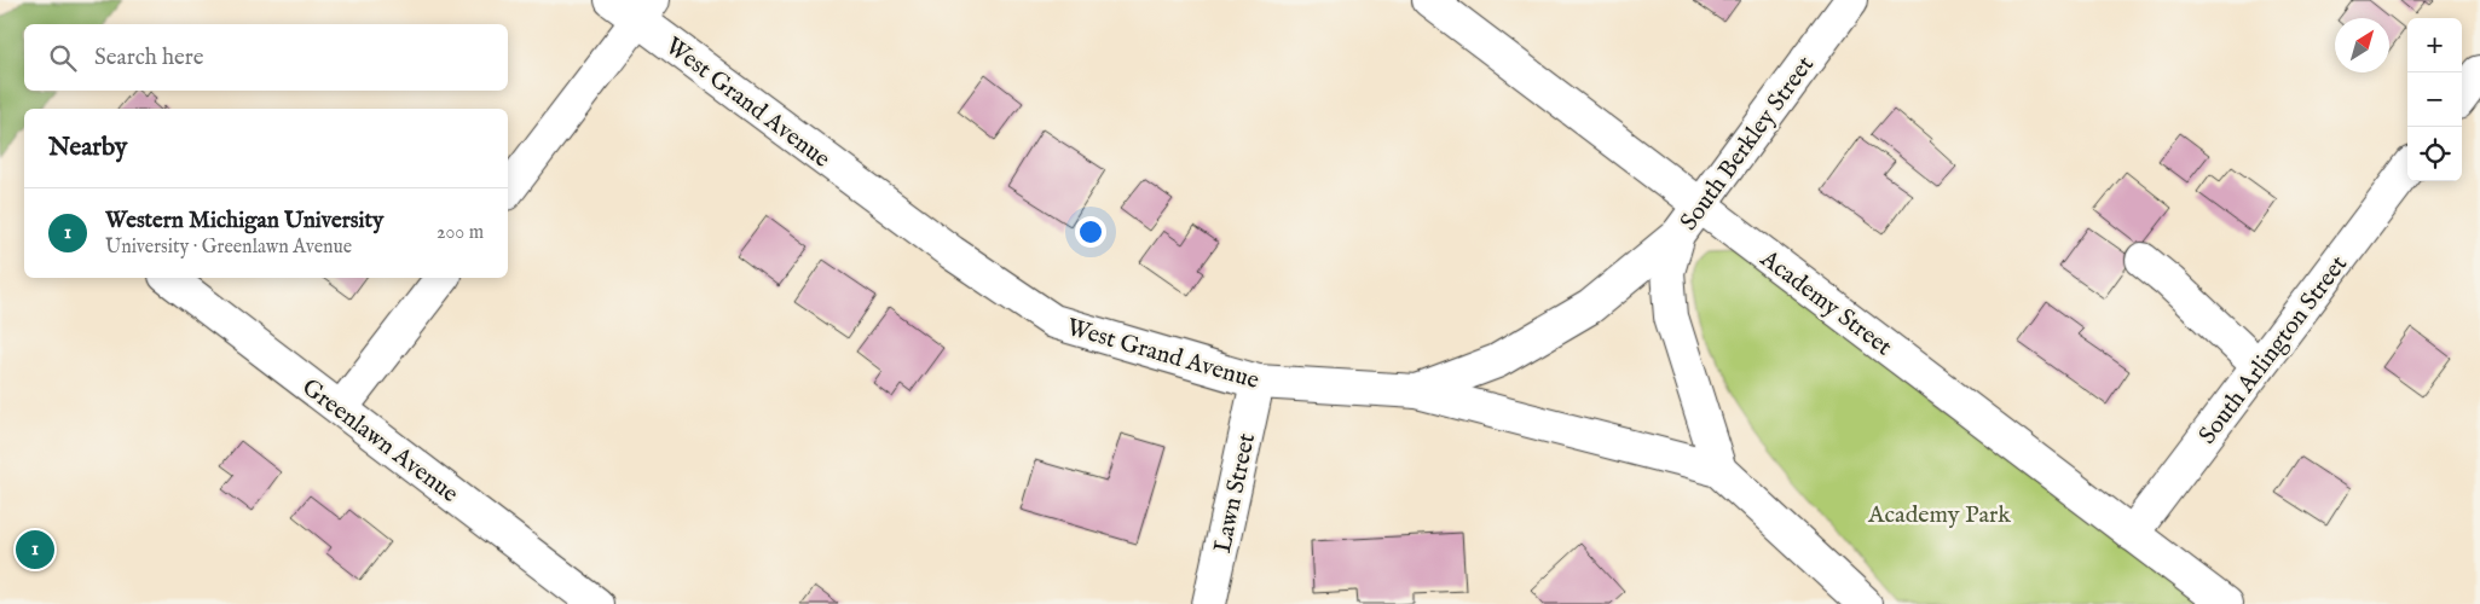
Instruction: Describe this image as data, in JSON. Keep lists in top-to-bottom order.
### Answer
{
  "streets": {
    "street": [
      "West Grand Avenue",
      "South Berkley Street",
      "Academy Street",
      "South Arlington Street",
      "Greenlawn Avenue",
      "Lawn Street"
    ]
  },
  "crossings": [
    ["West Grand Avenue", "South Berkley Street"],
    ["West Grand Avenue", "Lawn Street"],
    ["South Berkley Street", "Academy Street"],
    ["Academy Street", "South Arlington Street"]
  ],
  "parks": ["Academy Park"],
  "north": "top right",
  "page": {
    "map_buttons": ["+", "−"],
    "search": "Search here",
    "heading": "Nearby",
    "list": [
      {
        "mark": "1",
        "name": "Western Michigan University",
        "note": "University · Greenlawn Avenue",
        "value": "200 m"
      }
    ],
    "pins": "1"
  }
}
